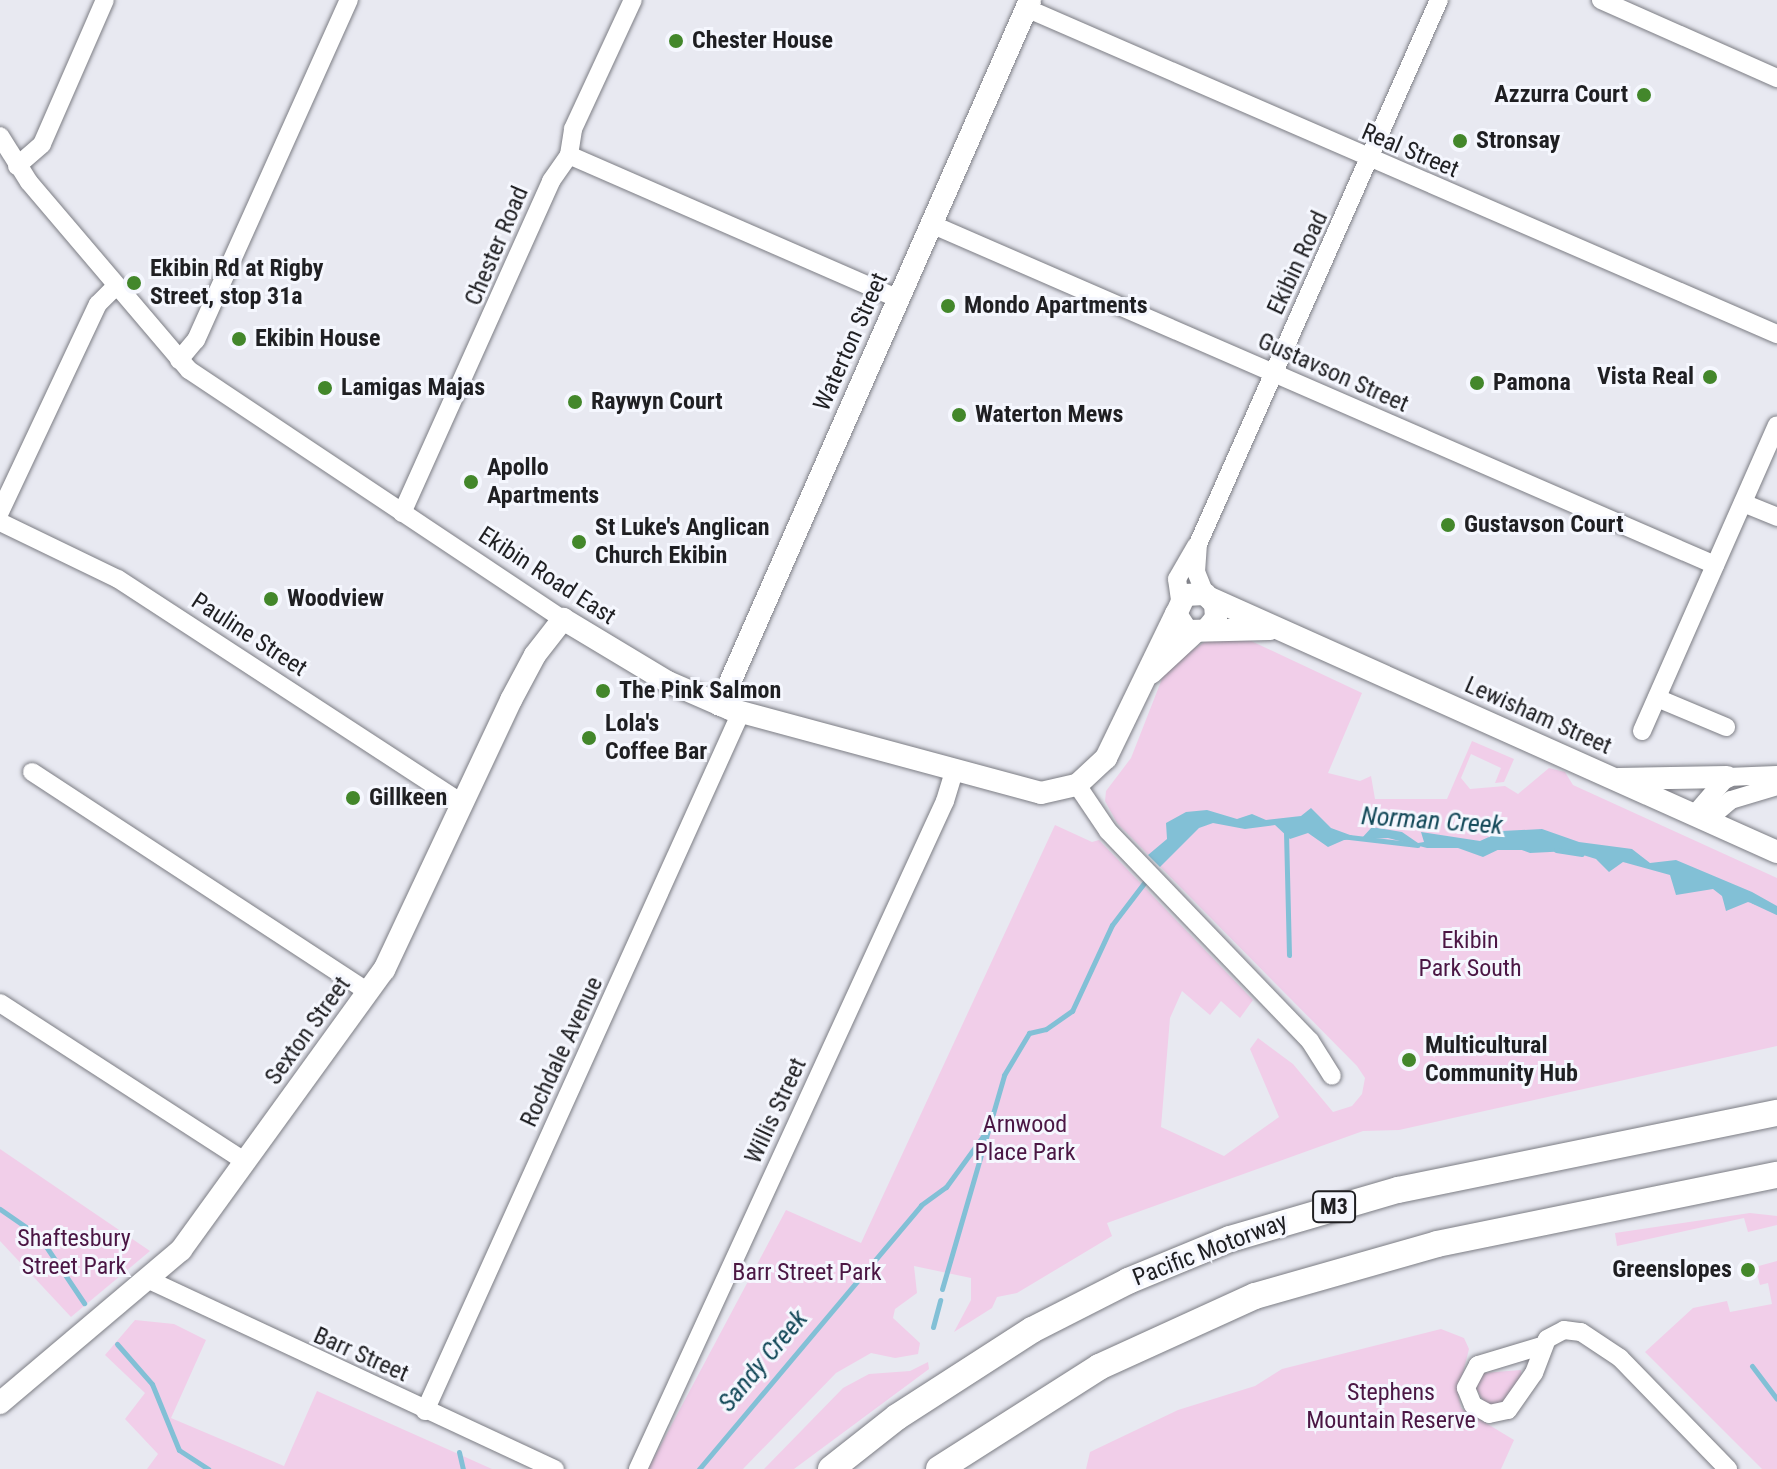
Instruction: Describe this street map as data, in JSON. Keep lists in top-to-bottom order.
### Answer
{
  "streets": {
    "highway": ["M3", "Pacific Motorway"],
    "main road": [
      "Waterton Street",
      "Ekibin Road East",
      "Lewisham Street",
      "Sexton Street"
    ],
    "street": [
      "Real Street",
      "Chester Road",
      "Ekibin Road",
      "Gustavson Street",
      "Pauline Street",
      "Rochdale Avenue",
      "Willis Street",
      "Barr Street"
    ]
  },
  "crossings": [
    ["Real Street", "Ekibin Road"],
    ["Real Street", "Waterton Street"],
    ["Chester Road", "Ekibin Road East"],
    ["Ekibin Road", "Gustavson Street"],
    ["Ekibin Road", "Lewisham Street"],
    ["Waterton Street", "Gustavson Street"],
    ["Waterton Street", "Ekibin Road East"],
    ["Waterton Street", "Rochdale Avenue"],
    ["Ekibin Road East", "Sexton Street"],
    ["Ekibin Road East", "Rochdale Avenue"],
    ["Ekibin Road East", "Willis Street"],
    ["Pauline Street", "Sexton Street"],
    ["Sexton Street", "Barr Street"],
    ["Rochdale Avenue", "Barr Street"]
  ],
  "water": ["Norman Creek", "Sandy Creek"],
  "parks": [
    "Ekibin Park South",
    "Arnwood Place Park",
    "Shaftesbury Street Park",
    "Barr Street Park",
    "Stephens Mountain Reserve"
  ],
  "places": [
    "Chester House",
    "Azzurra Court",
    "Stronsay",
    "Ekibin Rd at Rigby Street, stop 31a",
    "Mondo Apartments",
    "Ekibin House",
    "Vista Real",
    "Pamona",
    "Lamigas Majas",
    "Raywyn Court",
    "Waterton Mews",
    "Apollo Apartments",
    "Gustavson Court",
    "St Luke's Anglican Church Ekibin",
    "Woodview",
    "The Pink Salmon",
    "Lola's Coffee Bar",
    "Gillkeen",
    "Multicultural Community Hub",
    "Greenslopes"
  ]
}
